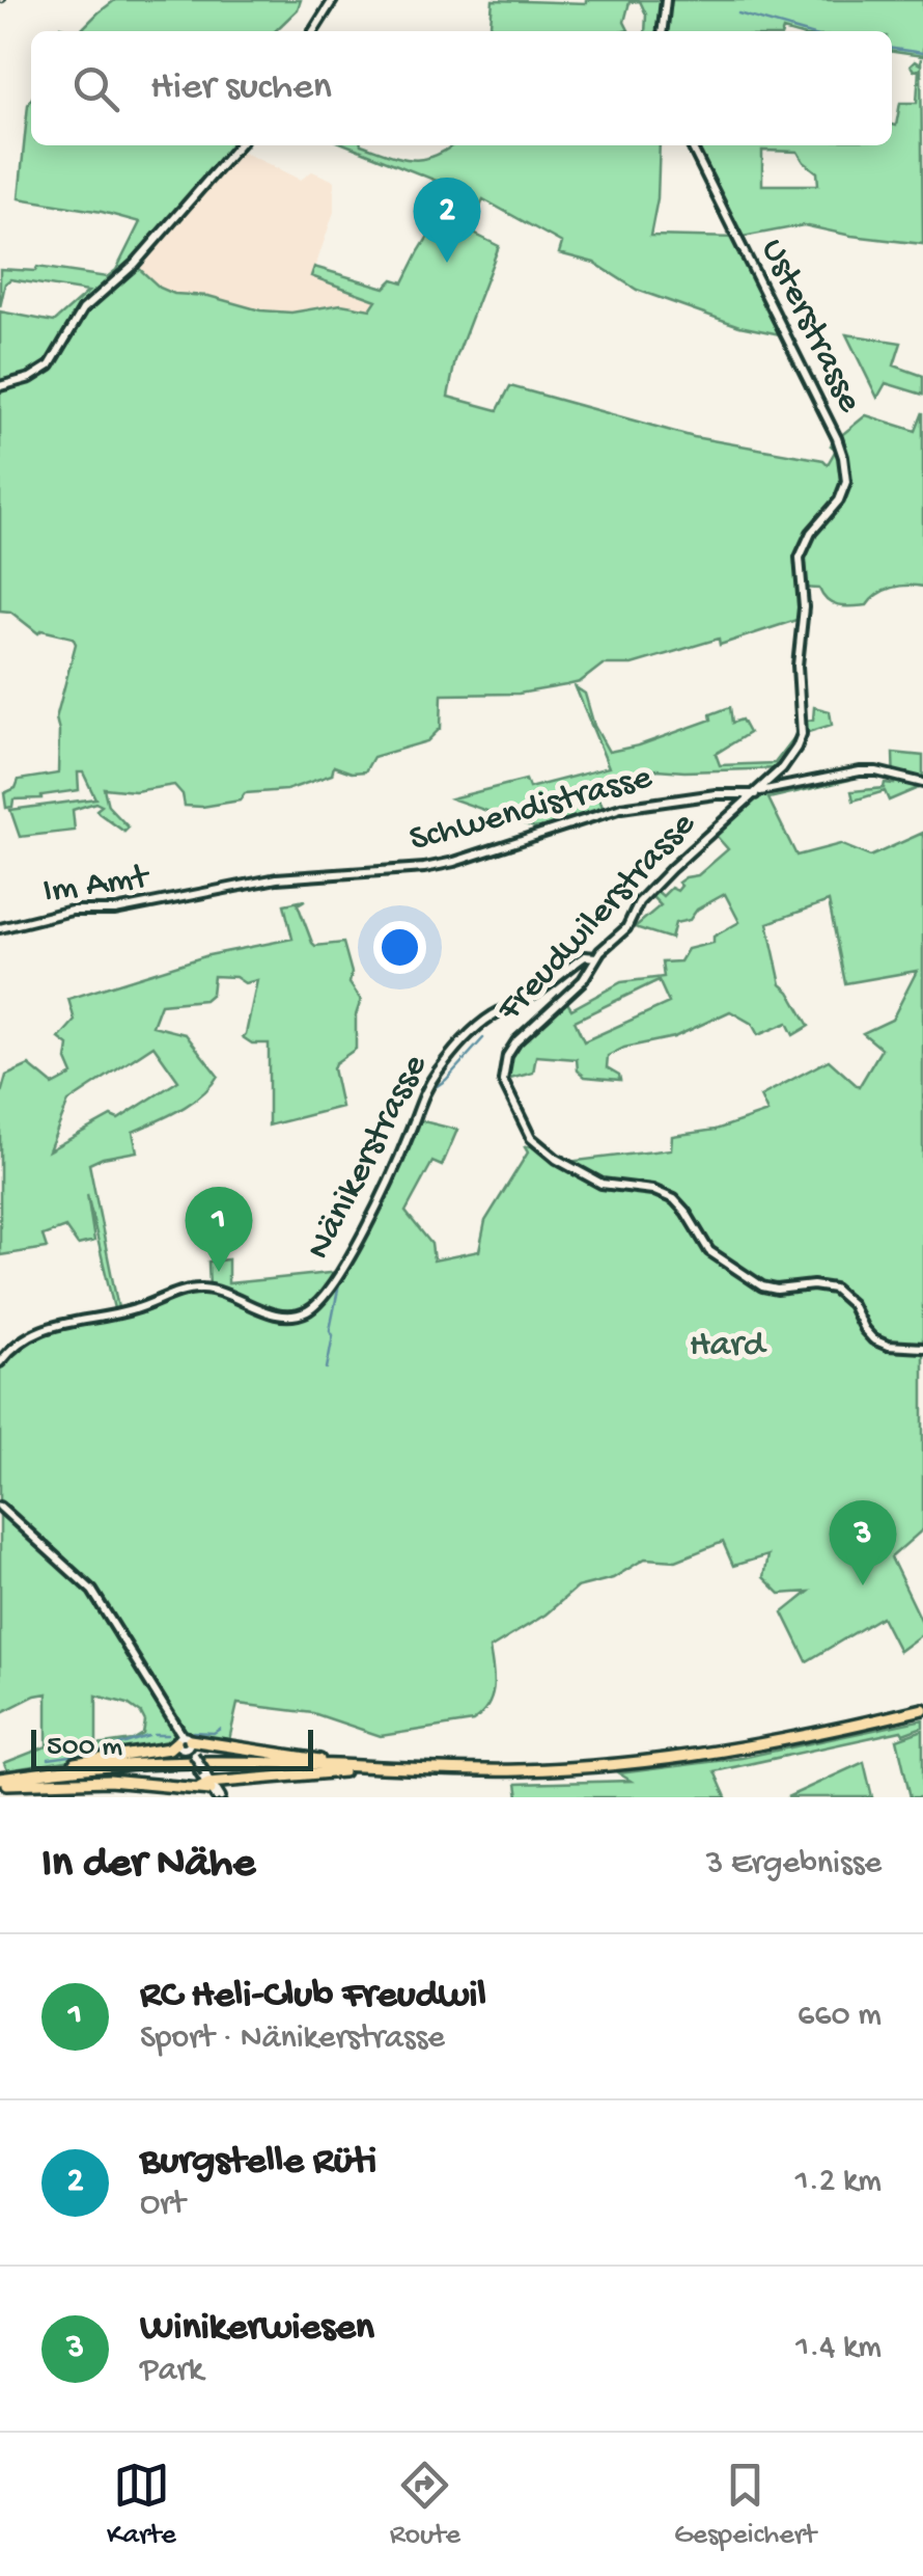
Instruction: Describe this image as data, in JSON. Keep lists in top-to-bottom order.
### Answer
{
  "streets": {
    "street": [
      "Usterstrasse",
      "Schwendistrasse",
      "Im Amt",
      "Freudwilerstrasse",
      "Nänikerstrasse"
    ]
  },
  "crossings": [
    ["Usterstrasse", "Freudwilerstrasse"],
    ["Schwendistrasse", "Im Amt"],
    ["Schwendistrasse", "Freudwilerstrasse"],
    ["Freudwilerstrasse", "Nänikerstrasse"]
  ],
  "parks": ["Hard"],
  "scale_bar": "500 m",
  "page": {
    "search": "Hier suchen",
    "pins": ["2", "1", "3"],
    "scale": "500 m",
    "heading": ["In der Nähe", "3 Ergebnisse"],
    "list": [
      {
        "mark": "1",
        "name": "RC Heli-Club Freudwil",
        "note": "Sport · Nänikerstrasse",
        "value": "660 m"
      },
      {
        "mark": "2",
        "name": "Burgstelle Rüti",
        "note": "Ort",
        "value": "1.2 km"
      },
      {
        "mark": "3",
        "name": "Winikerwiesen",
        "note": "Park",
        "value": "1.4 km"
      }
    ],
    "nav": ["Karte", "Route", "Gespeichert"]
  }
}
